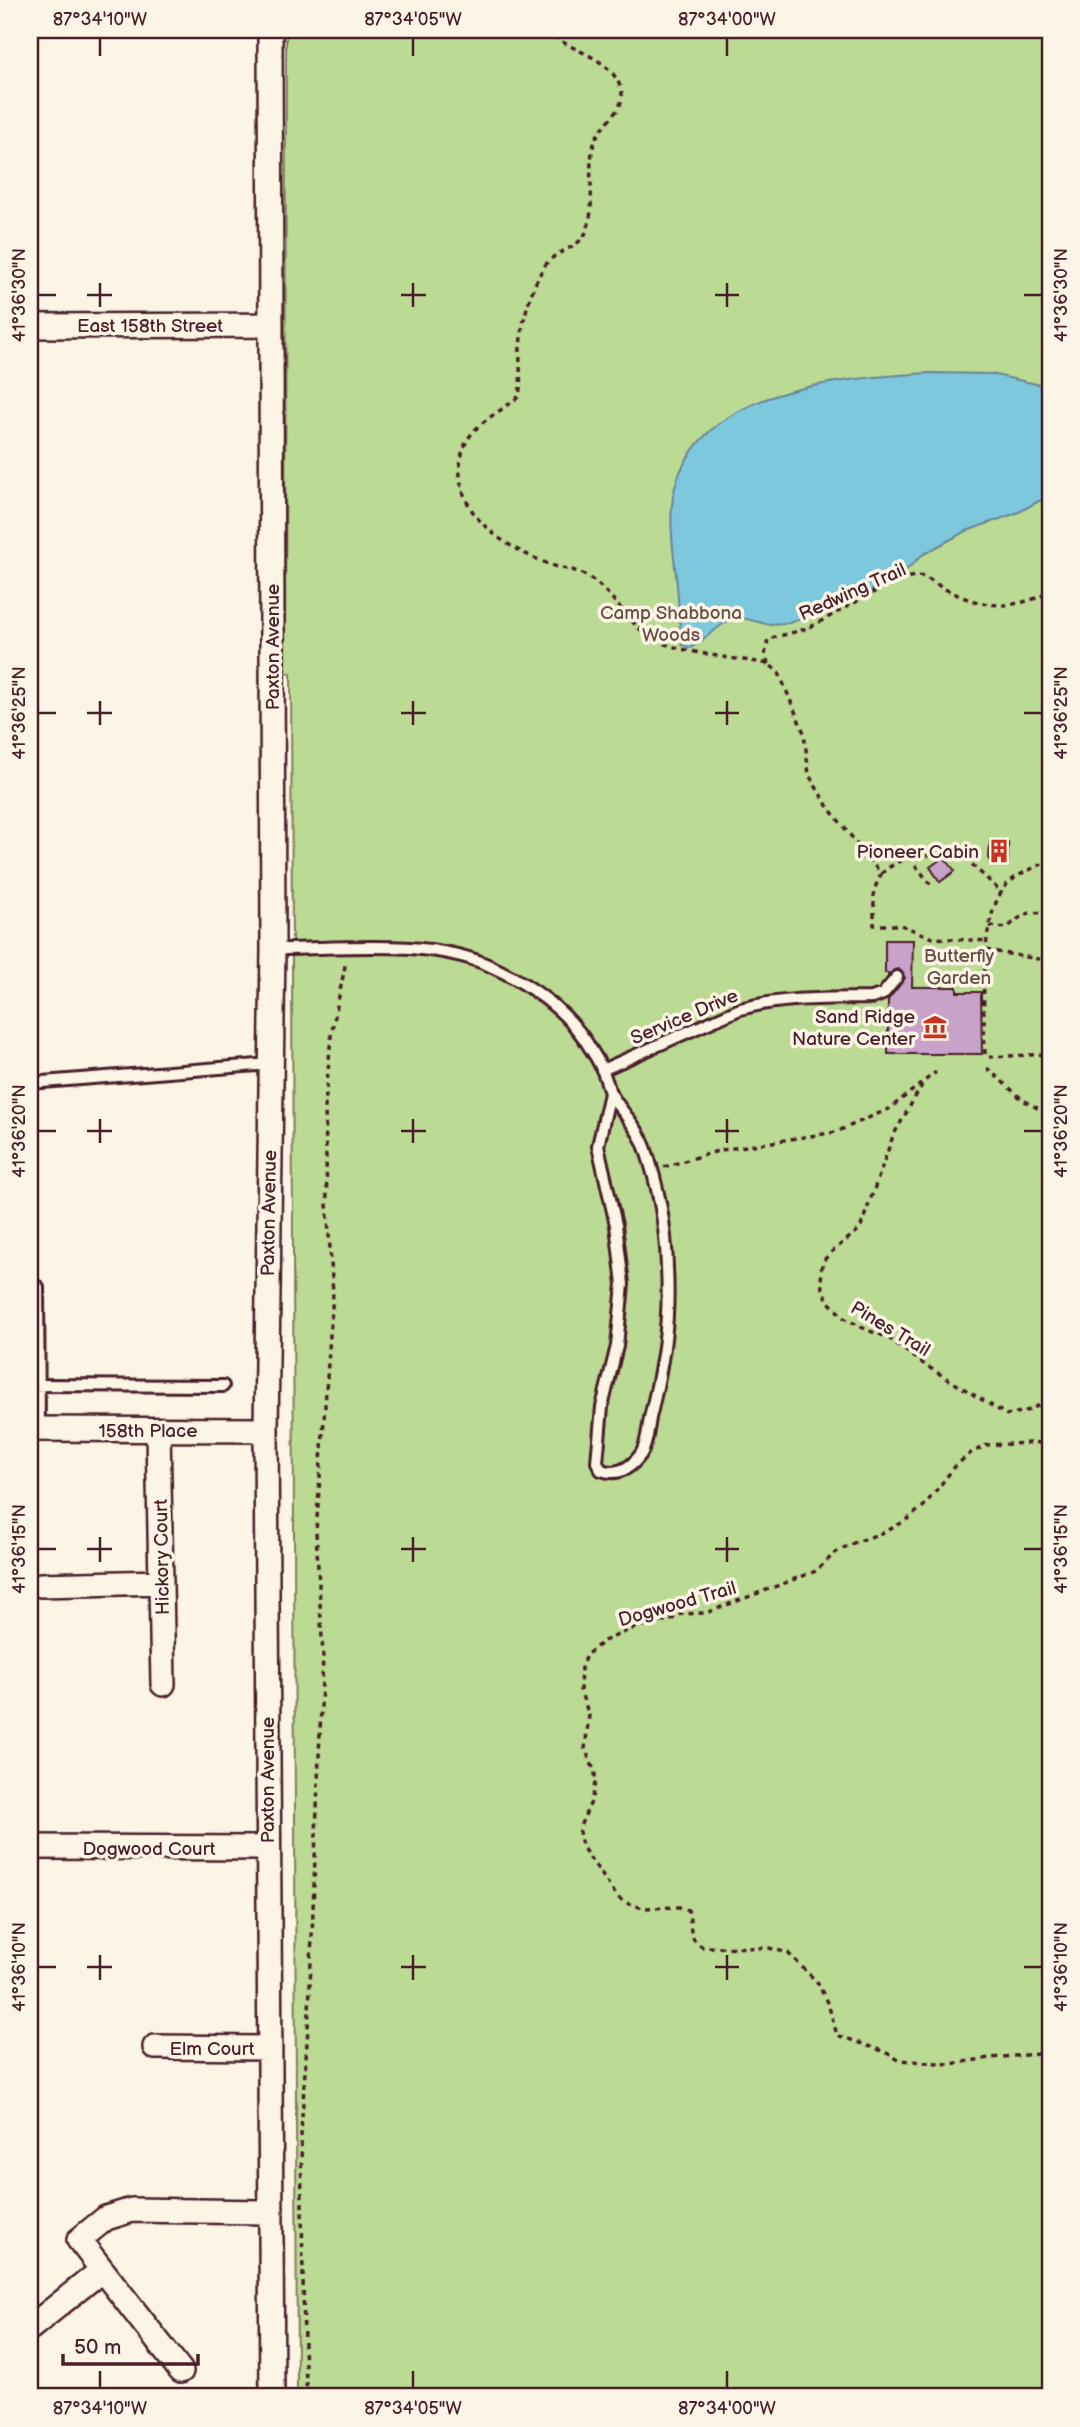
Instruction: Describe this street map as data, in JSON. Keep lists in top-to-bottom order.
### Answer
{
  "streets": {
    "street": [
      "East 158th Street",
      "Paxton Avenue",
      "158th Place",
      "Hickory Court",
      "Dogwood Court",
      "Elm Court"
    ],
    "lane": ["Service Drive"],
    "path": ["Redwing Trail", "Pines Trail", "Dogwood Trail"]
  },
  "crossings": [
    ["East 158th Street", "Paxton Avenue"],
    ["Paxton Avenue", "158th Place"],
    ["Paxton Avenue", "Dogwood Court"],
    ["Paxton Avenue", "Elm Court"],
    ["158th Place", "Hickory Court"]
  ],
  "parks": ["Camp Shabbona Woods", "Butterfly Garden"],
  "places": {
    "building": ["Pioneer Cabin"],
    "museum": ["Sand Ridge Nature Center"]
  },
  "scale_bar": "50 m",
  "coordinates": [
    "87°34'10\"W",
    "87°34'05\"W",
    "87°34'00\"W",
    "41°36'30\"N",
    "41°36'25\"N",
    "41°36'20\"N",
    "41°36'15\"N",
    "41°36'10\"N"
  ]
}
